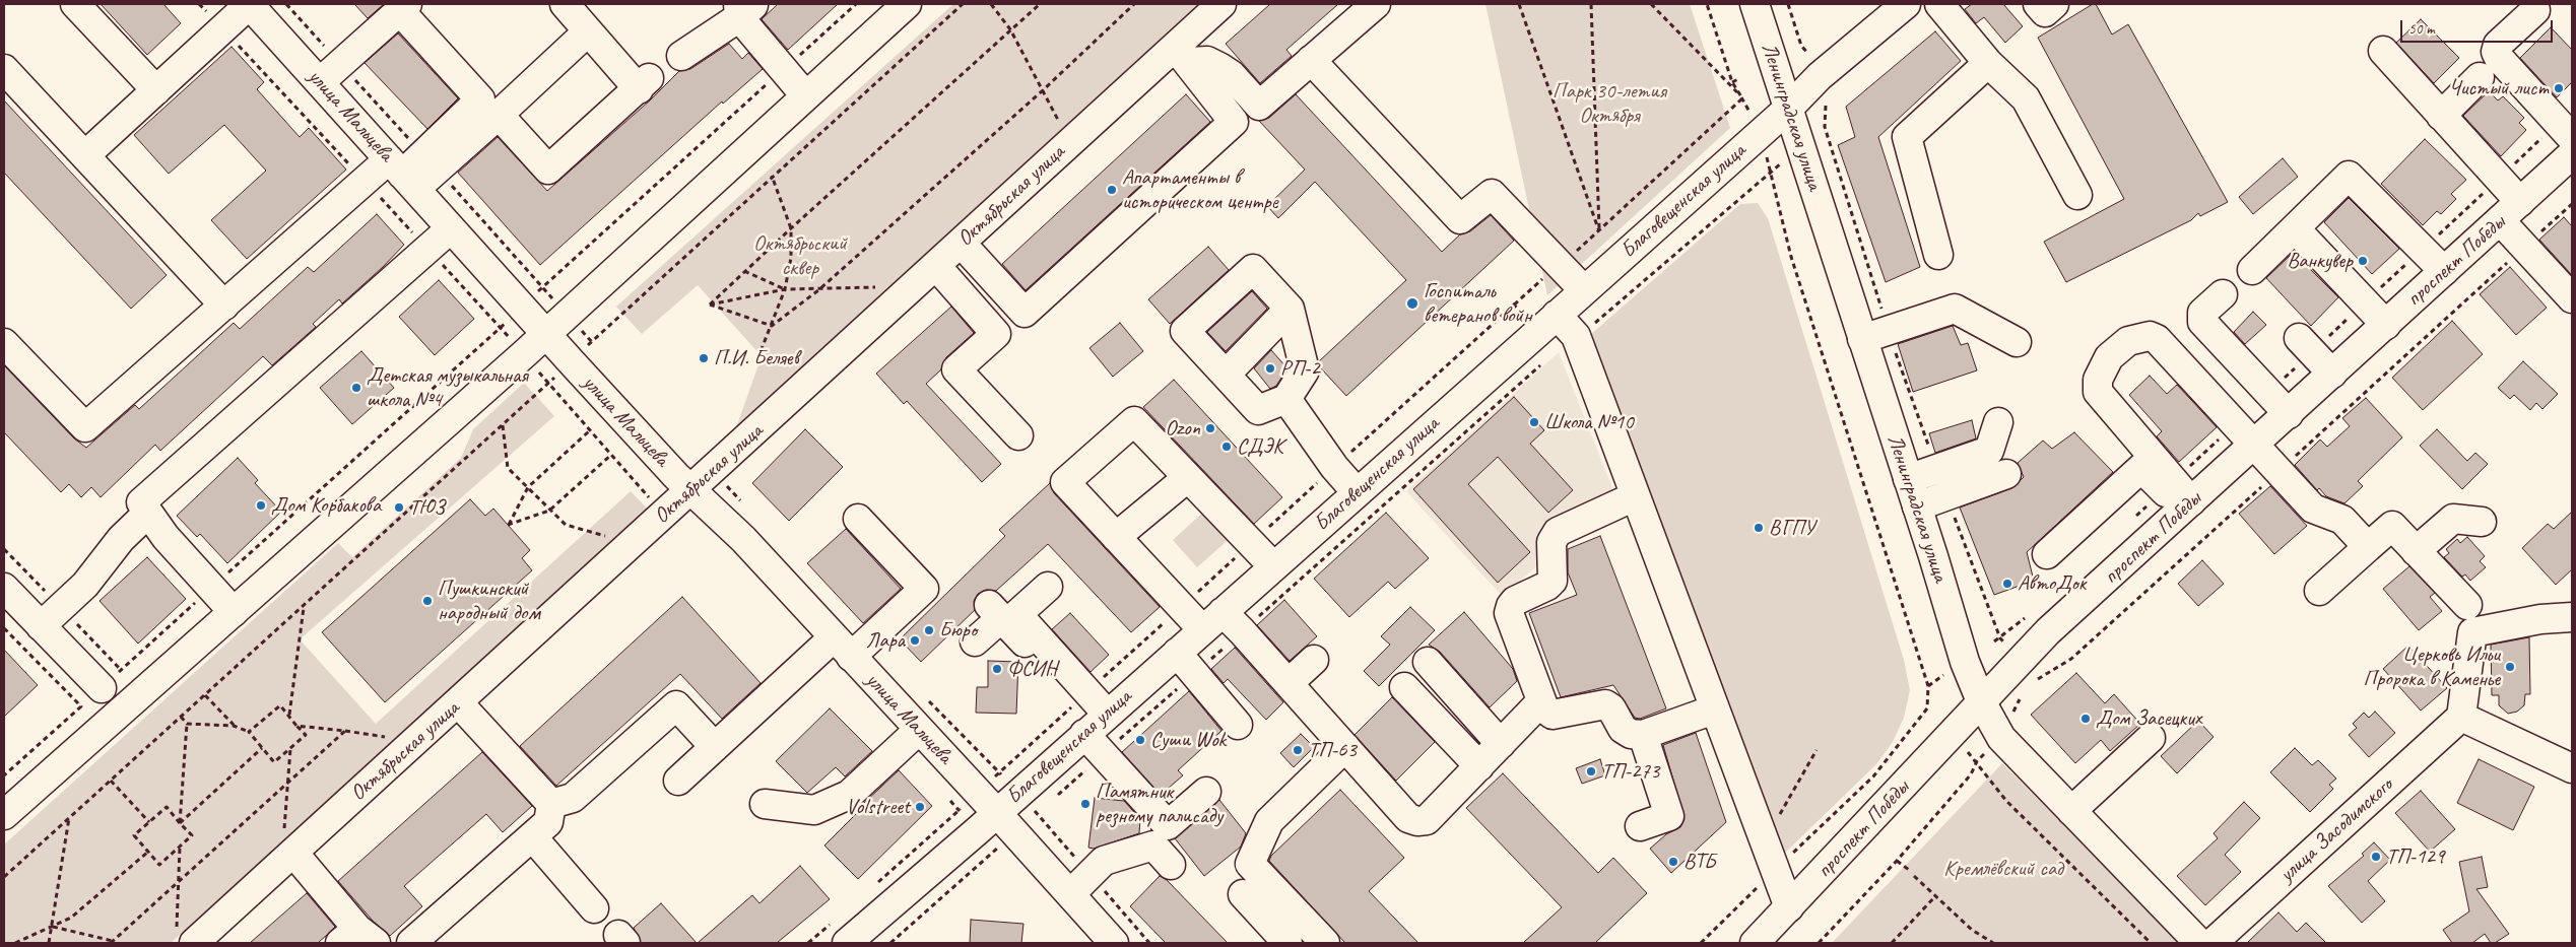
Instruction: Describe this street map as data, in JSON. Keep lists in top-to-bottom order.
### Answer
{
  "streets": {
    "street": [
      "улица Мальцева",
      "Ленинградская улица",
      "Октябрьская улица",
      "Благовещенская улица",
      "проспект Победы",
      "улица Засодимского"
    ]
  },
  "crossings": [
    ["улица Мальцева", "Октябрьская улица"],
    ["улица Мальцева", "Благовещенская улица"],
    ["Ленинградская улица", "Благовещенская улица"],
    ["Ленинградская улица", "проспект Победы"]
  ],
  "parks": ["Парк 30-летия Октября", "Октябрьский сквер", "Кремлёвский сад"],
  "places": [
    "Чистый лист",
    "Апартаменты в историческом центре",
    "Ванкувер",
    "Госпиталь ветеранов войн",
    "П.И. Беляев",
    "РП-2",
    "Детская музыкальная школа №4",
    "Школа №10",
    "Ozon",
    "СДЭК",
    "Дом Корбакова",
    "ТЮЗ",
    "ВГПУ",
    "АвтоДок",
    "Пушкинский народный дом",
    "Бюро",
    "Лара",
    "Церковь Ильи Пророка в Каменье",
    "ФСИН",
    "Дом Засецких",
    "Суши Wok",
    "ТП-63",
    "ТП-273",
    "Памятник резному палисаду",
    "Volstreet",
    "ТП-129",
    "ВТБ"
  ],
  "scale_bar": "50 m"
}
